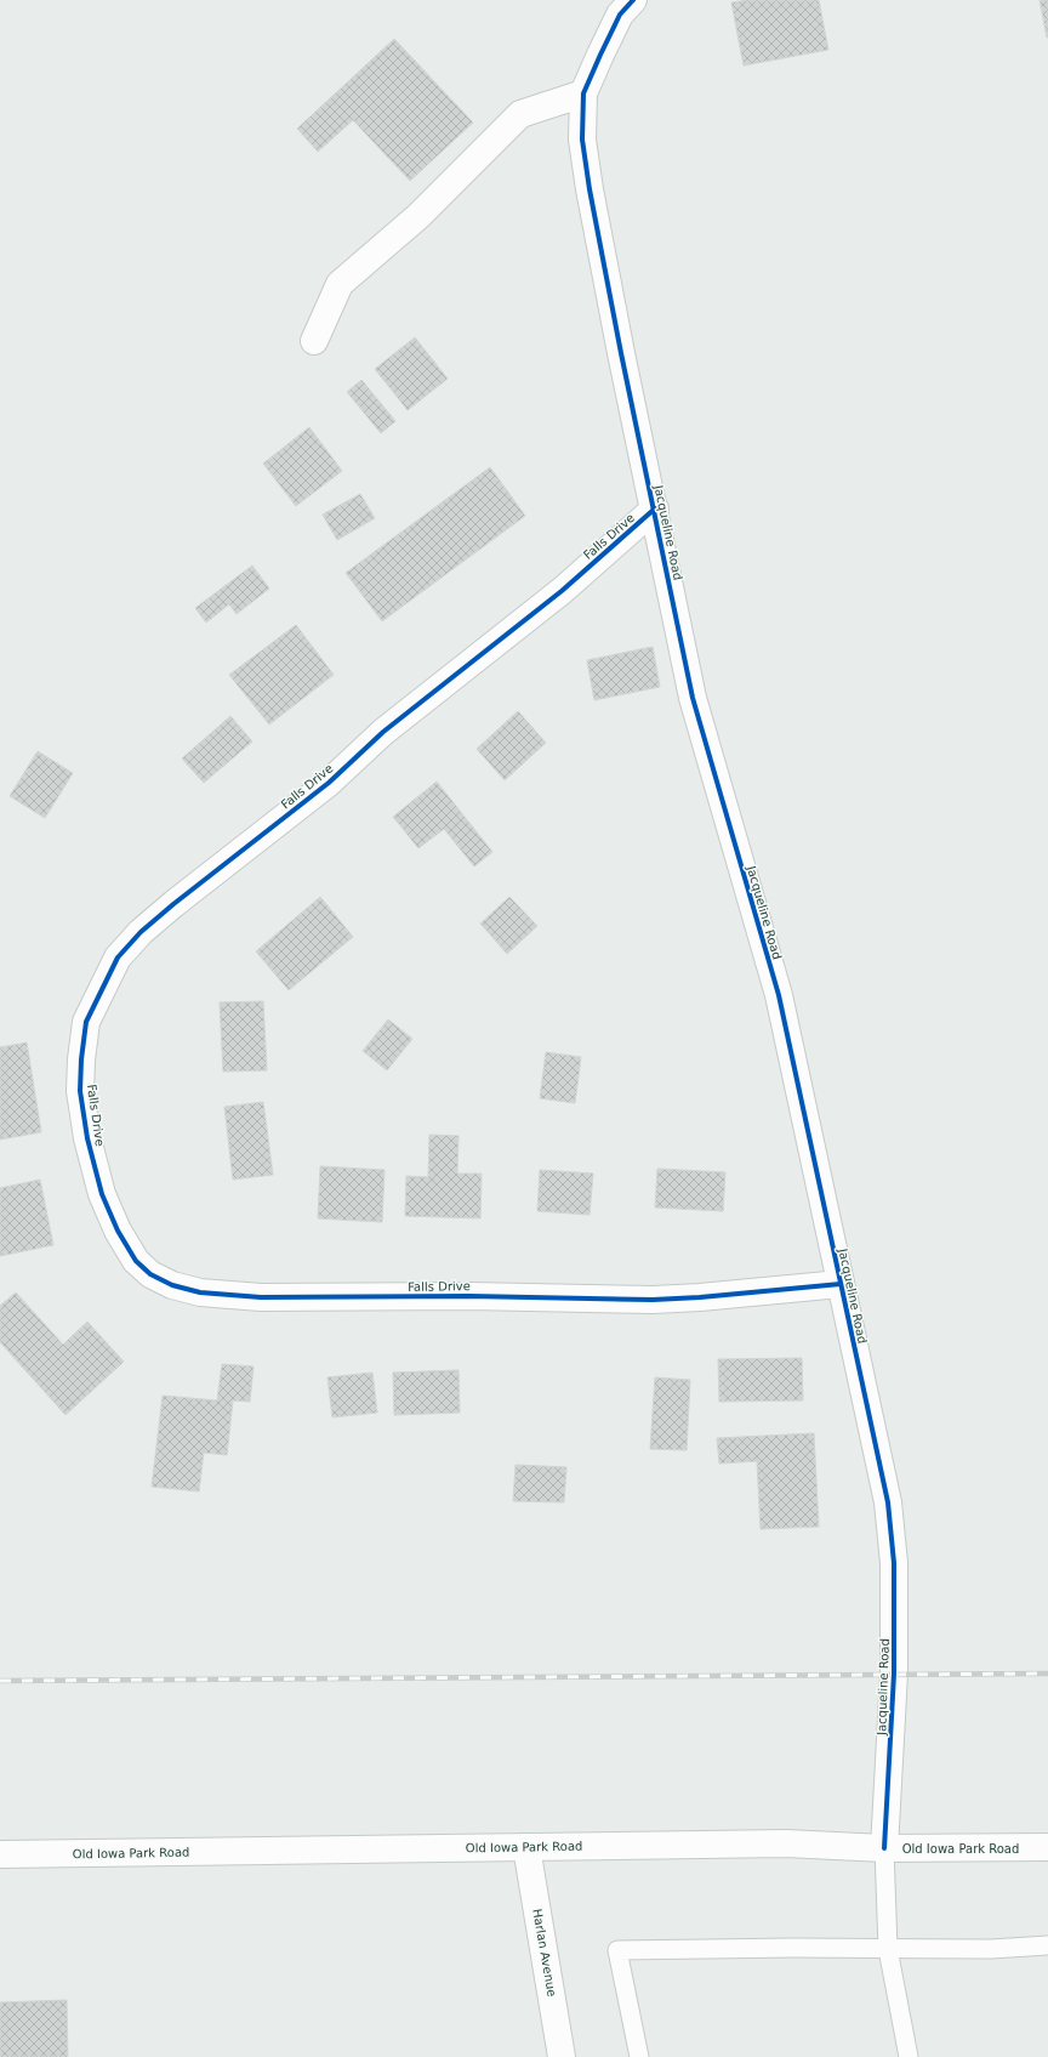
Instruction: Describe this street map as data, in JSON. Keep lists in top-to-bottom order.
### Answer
{
  "streets": {
    "street": [
      "Jacqueline Road",
      "Falls Drive",
      "Old Iowa Park Road",
      "Harlan Avenue"
    ]
  },
  "crossings": [
    ["Jacqueline Road", "Falls Drive"],
    ["Jacqueline Road", "Old Iowa Park Road"],
    ["Old Iowa Park Road", "Harlan Avenue"]
  ]
}
